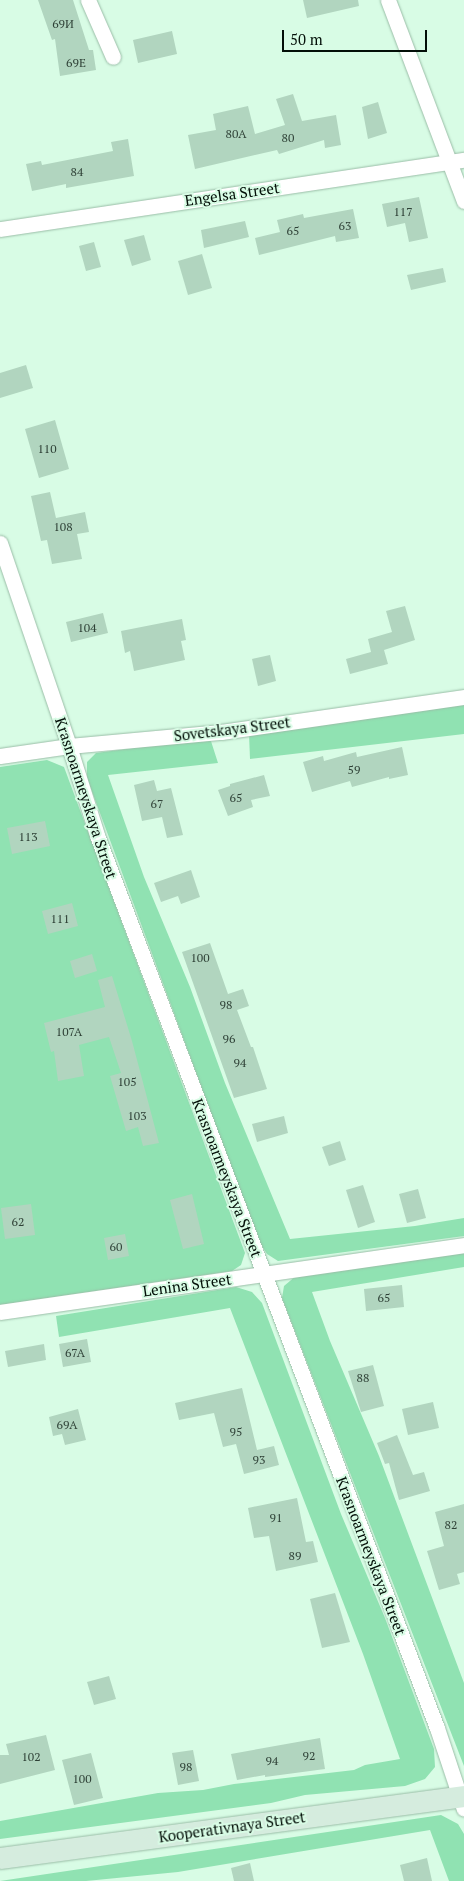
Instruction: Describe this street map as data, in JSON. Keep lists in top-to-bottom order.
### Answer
{
  "streets": {
    "street": [
      "Engelsa Street",
      "Sovetskaya Street",
      "Krasnoarmeyskaya Street",
      "Lenina Street",
      "Kooperativnaya Street"
    ]
  },
  "crossings": [
    ["Sovetskaya Street", "Krasnoarmeyskaya Street"],
    ["Krasnoarmeyskaya Street", "Lenina Street"],
    ["Krasnoarmeyskaya Street", "Kooperativnaya Street"]
  ],
  "house_numbers": [
    "69И",
    "69Е",
    "80А",
    "80",
    "84",
    "117",
    "63",
    "65",
    "110",
    "108",
    "104",
    "59",
    "65",
    "67",
    "113",
    "111",
    "100",
    "98",
    "107А",
    "96",
    "94",
    "105",
    "103",
    "62",
    "60",
    "65",
    "67А",
    "88",
    "69А",
    "95",
    "93",
    "91",
    "82",
    "89",
    "92",
    "102",
    "94",
    "98",
    "100"
  ],
  "scale_bar": "50 m"
}
